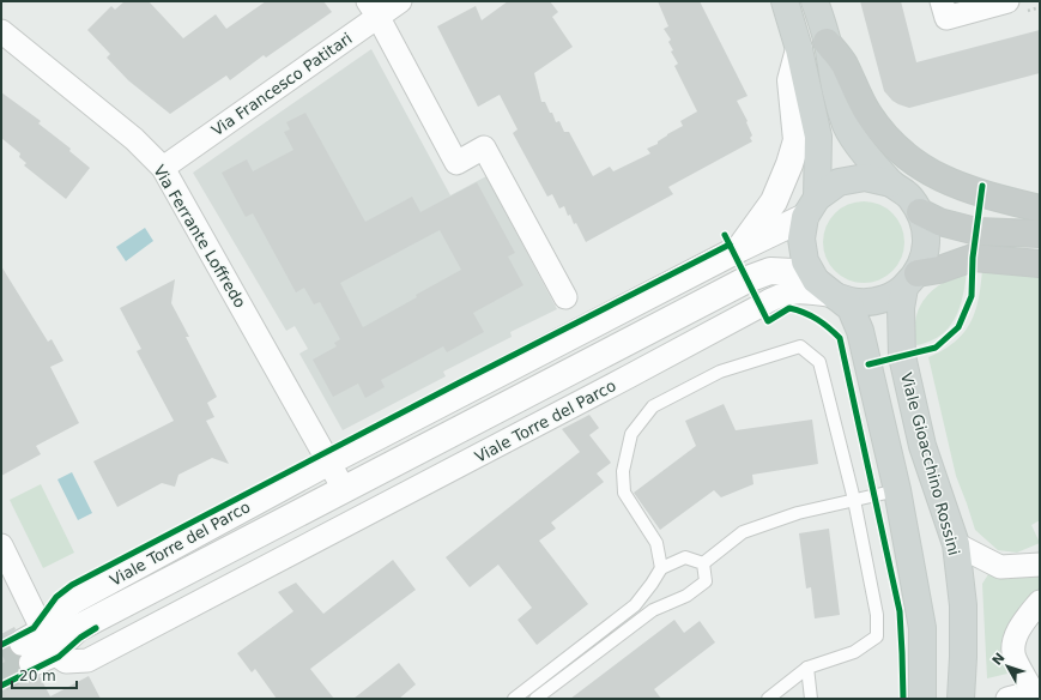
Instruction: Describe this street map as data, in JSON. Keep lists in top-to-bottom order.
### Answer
{
  "streets": {
    "main road": ["Viale Gioacchino Rossini"],
    "street": ["Via Francesco Patitari", "Via Ferrante Loffredo", "Viale Torre del Parco"]
  },
  "crossings": [
    ["Via Francesco Patitari", "Via Ferrante Loffredo"],
    ["Via Ferrante Loffredo", "Viale Torre del Parco"],
    ["Viale Torre del Parco", "Viale Gioacchino Rossini"]
  ],
  "scale_bar": "20 m",
  "north": "top left"
}
